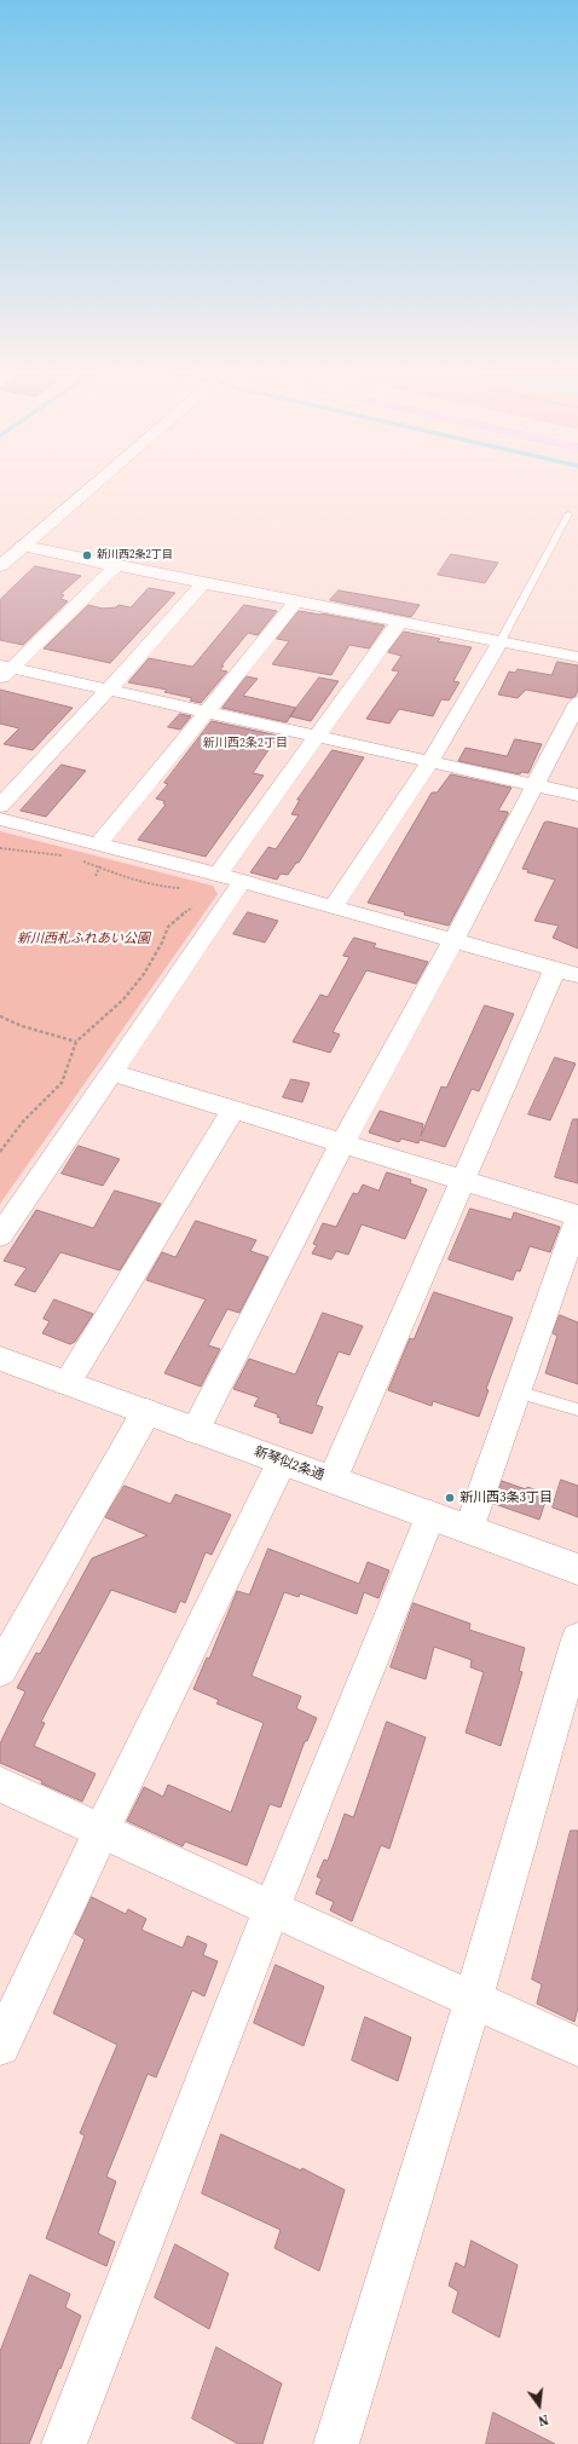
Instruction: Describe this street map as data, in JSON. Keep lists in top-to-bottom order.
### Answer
{
  "streets": {
    "street": ["新琴似2条通"]
  },
  "districts": ["新川西2条2丁目"],
  "parks": ["新川西札ふれあい公園"],
  "places": ["新川西2条2丁目", "新川西3条3丁目"],
  "north": "bottom"
}
